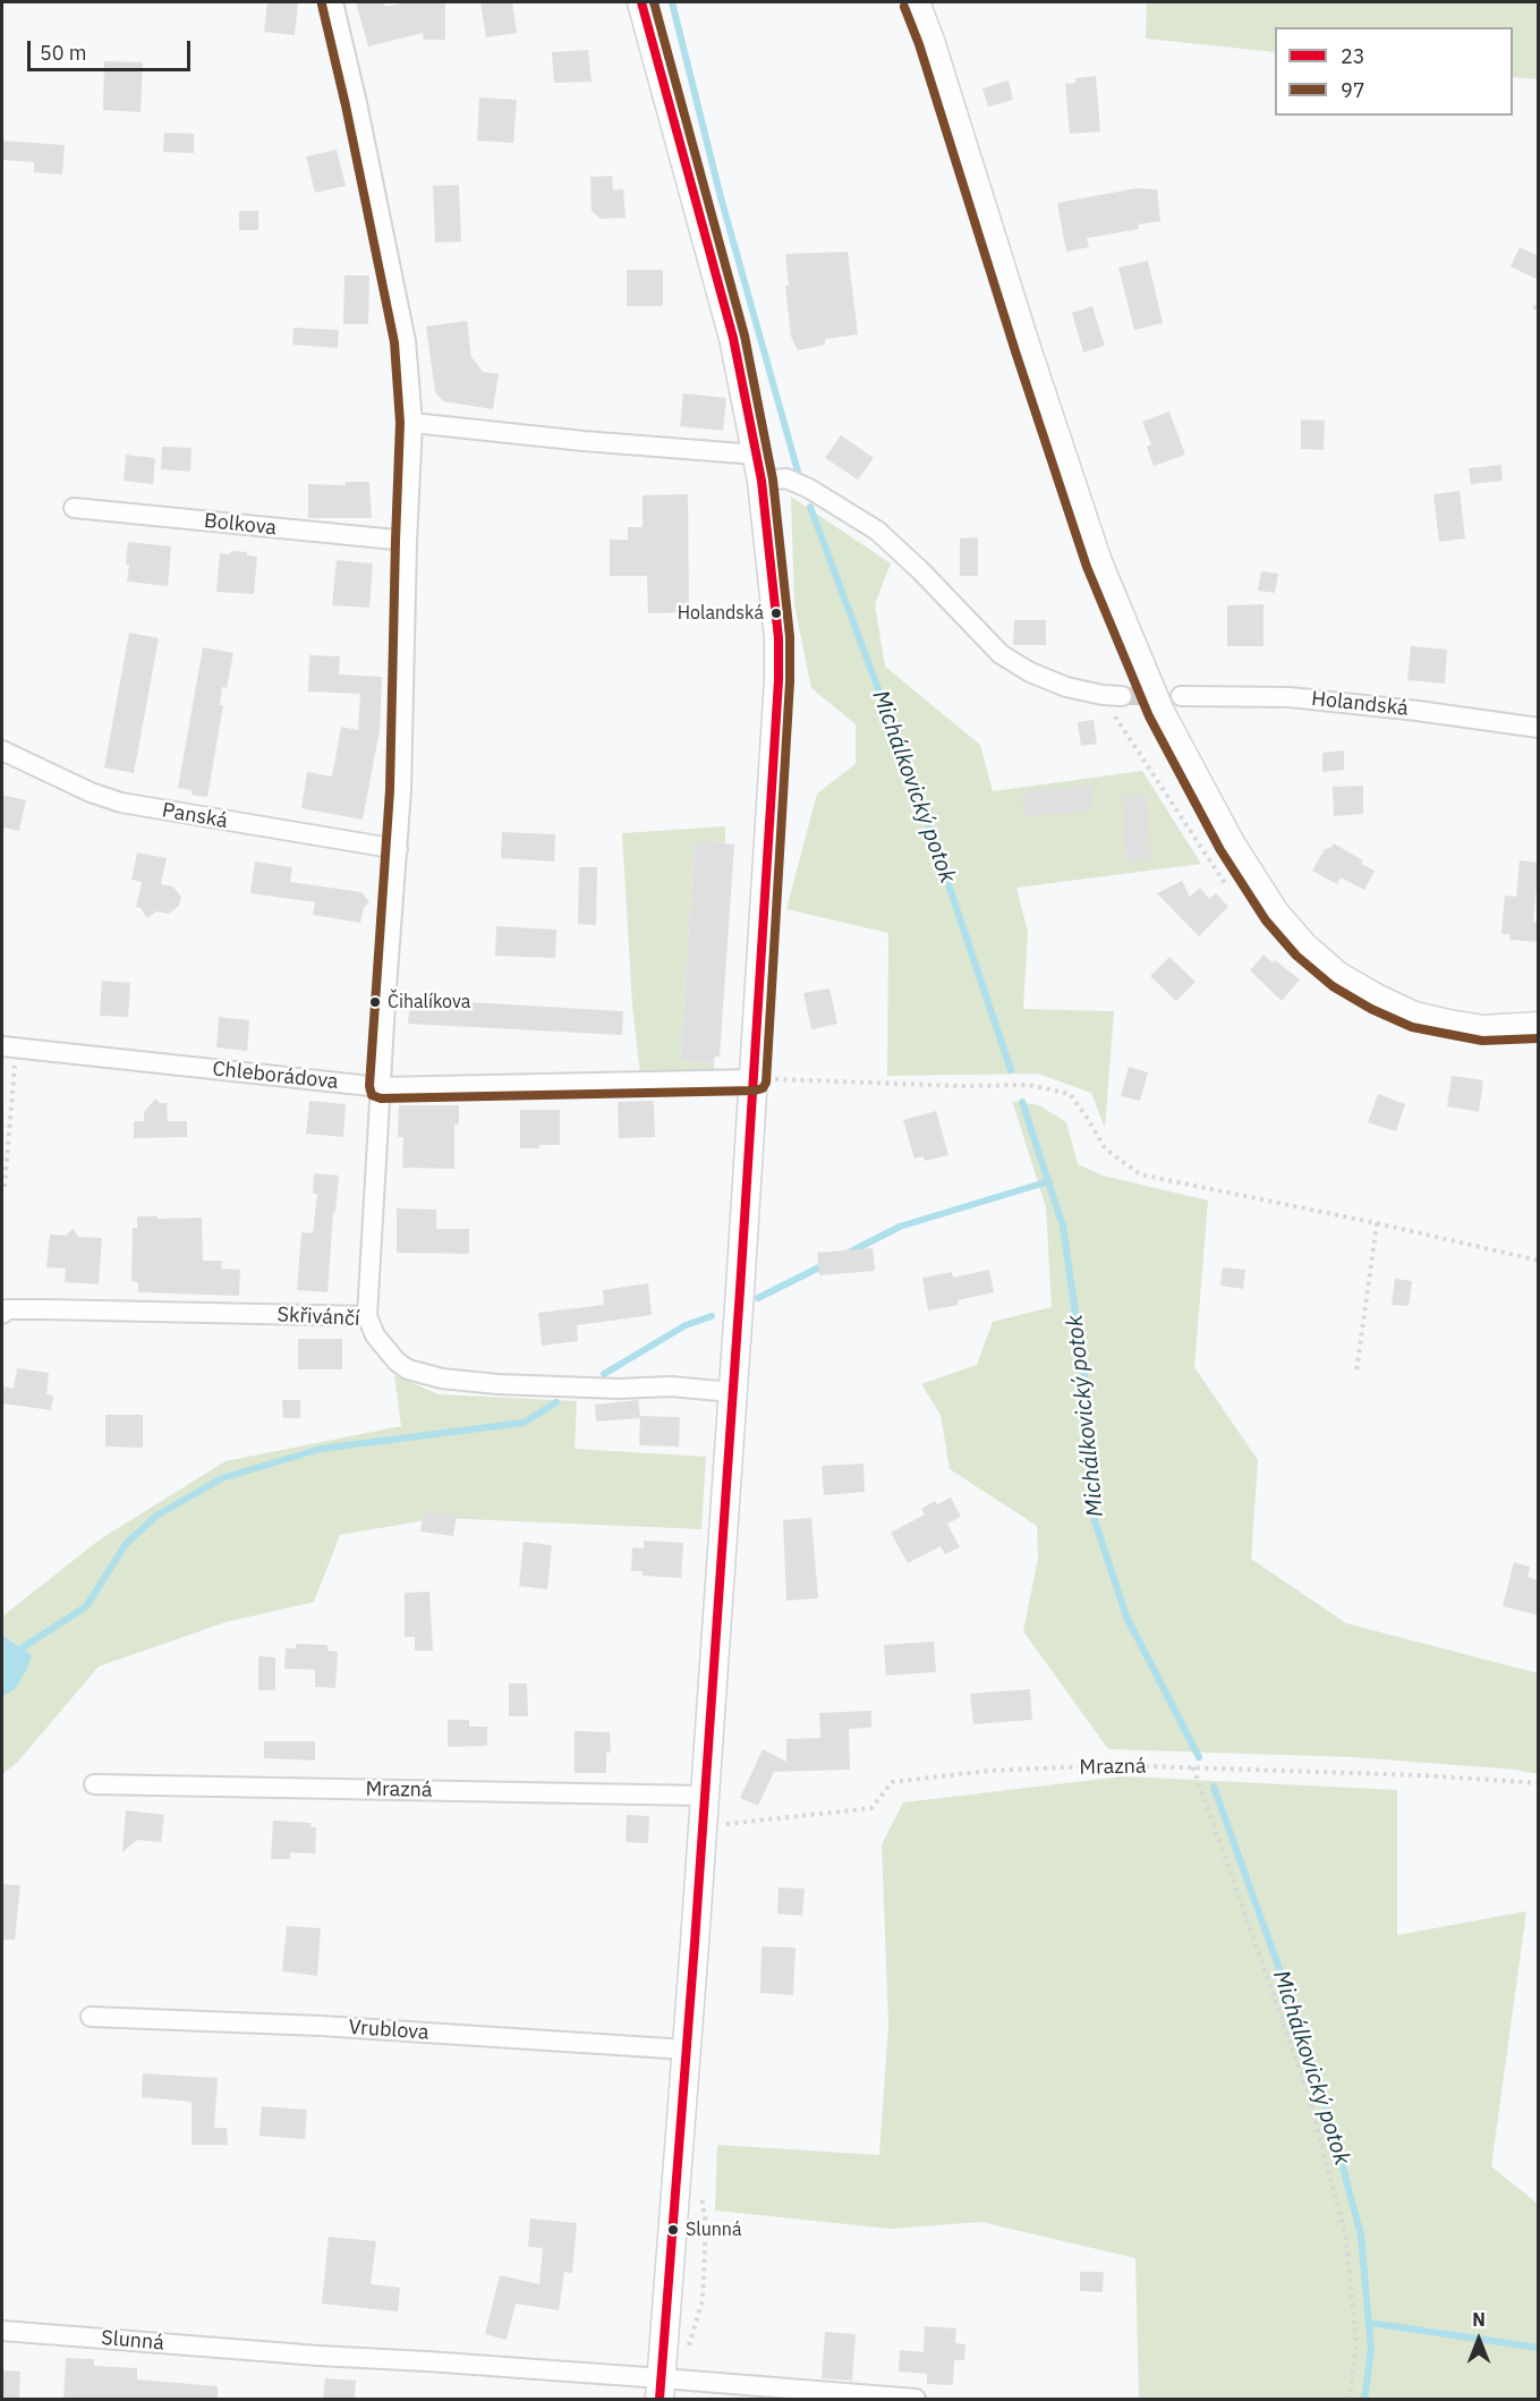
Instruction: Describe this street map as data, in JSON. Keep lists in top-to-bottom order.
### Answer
{
  "streets": {
    "street": [
      "Bolkova",
      "Holandská",
      "Panská",
      "Chleborádova",
      "Skřivánčí",
      "Mrazná",
      "Vrublova",
      "Slunná"
    ]
  },
  "water": ["Michálkovický potok"],
  "places": ["Holandská", "Čihalíkova", "Slunná"],
  "lines": ["transit line 23", "transit line 97"],
  "legend": ["23", "97"],
  "scale_bar": "50 m",
  "north": "top"
}
